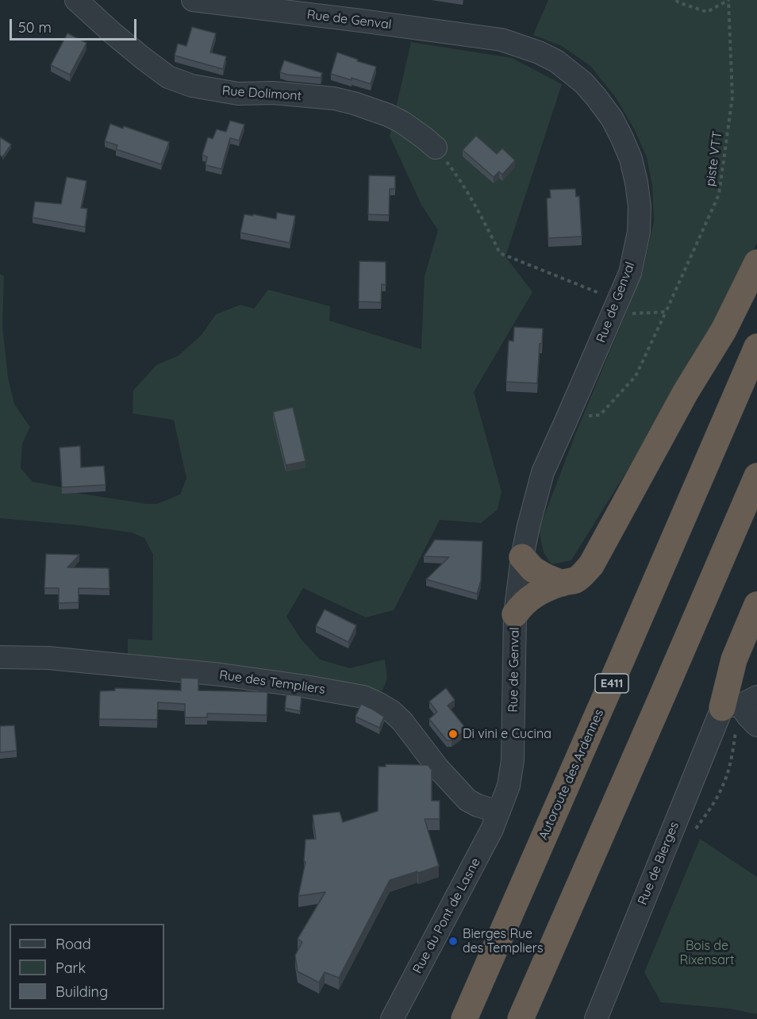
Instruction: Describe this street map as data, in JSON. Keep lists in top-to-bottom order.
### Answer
{
  "streets": {
    "highway": ["E411", "Autoroute des Ardennes"],
    "street": [
      "Rue de Genval",
      "Rue Dolimont",
      "Rue des Templiers",
      "Rue de Bierges",
      "Rue du Pont de Lasne"
    ],
    "path": ["piste VTT"]
  },
  "crossings": [
    ["Rue de Genval", "piste VTT"],
    ["Rue de Genval", "Rue des Templiers"],
    ["Rue de Genval", "Rue du Pont de Lasne"],
    ["Rue des Templiers", "Rue du Pont de Lasne"]
  ],
  "parks": ["Bois de Rixensart"],
  "places": ["Di vini e Cucina", "Bierges Rue des Templiers"],
  "legend": ["Road", "Park", "Building"],
  "scale_bar": "50 m"
}
